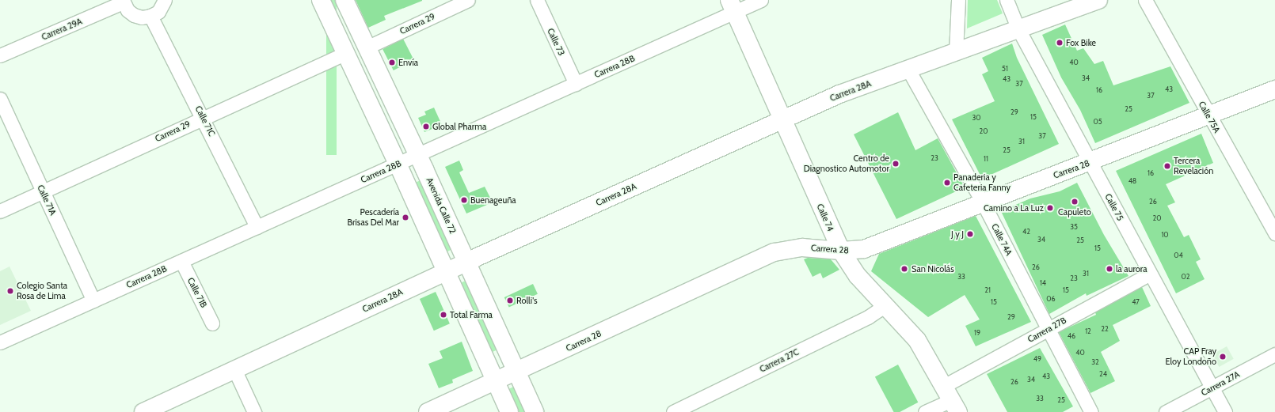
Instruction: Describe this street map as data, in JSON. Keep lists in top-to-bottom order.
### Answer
{
  "streets": {
    "street": [
      "Carrera 29",
      "Carrera 29A",
      "Calle 73",
      "Carrera 28B",
      "Carrera 28A",
      "Calle 75A",
      "Calle 71C",
      "Carrera 28",
      "Calle 71A",
      "Avenida Calle 72",
      "Calle 75",
      "Calle 74",
      "Calle 74A",
      "Calle 71B",
      "Carrera 27B",
      "Carrera 27C",
      "Carrera 27A"
    ]
  },
  "crossings": [
    ["Carrera 29", "Calle 71C"],
    ["Carrera 29", "Calle 71A"],
    ["Carrera 29", "Avenida Calle 72"],
    ["Calle 73", "Carrera 28B"],
    ["Carrera 28B", "Calle 71C"],
    ["Carrera 28B", "Calle 71A"],
    ["Carrera 28B", "Avenida Calle 72"],
    ["Carrera 28B", "Calle 74"],
    ["Carrera 28B", "Calle 71B"],
    ["Carrera 28A", "Avenida Calle 72"],
    ["Carrera 28A", "Calle 75"],
    ["Carrera 28A", "Calle 74"],
    ["Carrera 28A", "Calle 74A"],
    ["Calle 75A", "Carrera 28"],
    ["Carrera 28", "Avenida Calle 72"],
    ["Carrera 28", "Calle 75"],
    ["Carrera 28", "Calle 74"],
    ["Carrera 28", "Calle 74A"],
    ["Calle 75", "Carrera 27B"],
    ["Calle 75", "Carrera 27A"],
    ["Calle 74", "Carrera 27B"],
    ["Calle 74", "Carrera 27C"],
    ["Calle 74A", "Carrera 27B"]
  ],
  "places": [
    "Fox Bike",
    "Envía",
    "Global Pharma",
    "Centro de Diagnostico Automotor",
    "Tercera Revelación",
    "Panaderia y Cafeteria Fanny",
    "Buenageuña",
    "Capuleto",
    "Camino a La Luz",
    "Pescadería Brisas Del Mar",
    "J y J",
    "San Nicolás",
    "la aurora",
    "Colegio Santa Rosa de Lima",
    "Rolli's",
    "Total Farma",
    "CAP Fray Eloy Londoño"
  ],
  "house_numbers": [
    "40",
    "51",
    "34",
    "43",
    "37",
    "43",
    "16",
    "37",
    "25",
    "29",
    "15",
    "30",
    "05",
    "20",
    "37",
    "31",
    "25",
    "23",
    "11",
    "16",
    "48",
    "26",
    "20",
    "35",
    "42",
    "10",
    "34",
    "25",
    "15",
    "04",
    "26",
    "31",
    "33",
    "02",
    "23",
    "14",
    "21",
    "15",
    "06",
    "15",
    "47",
    "29",
    "22",
    "12",
    "19",
    "46",
    "40",
    "49",
    "32",
    "24",
    "43",
    "34",
    "26",
    "33",
    "25"
  ]
}
